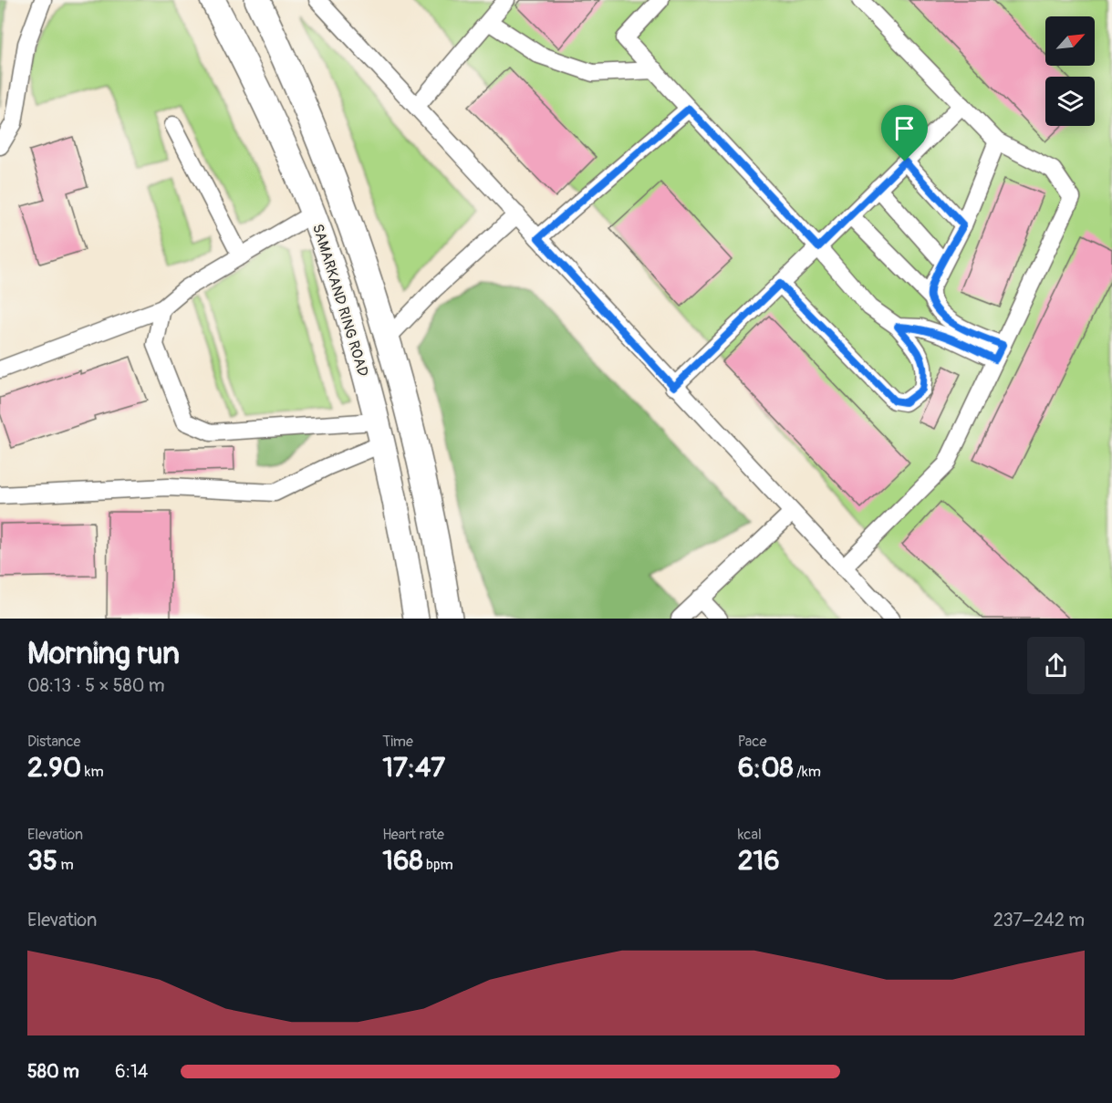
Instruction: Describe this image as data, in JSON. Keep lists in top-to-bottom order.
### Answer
{
  "streets": {
    "highway": ["SAMARKAND RING ROAD"]
  },
  "north": "top right",
  "page": {
    "heading": ["Morning run", "08:13 · 5 × 580 m"],
    "stats": [
      ["Distance", "2.90 km"],
      ["Time", "17:47"],
      ["Pace", "6:08 /km"],
      ["Elevation", "35 m"],
      ["Heart rate", "168 bpm"],
      ["kcal", "216"]
    ],
    "chart": ["Elevation", "237–242 m"],
    "list": [
      {
        "name": "580 m",
        "note": "6:14"
      }
    ]
  }
}
